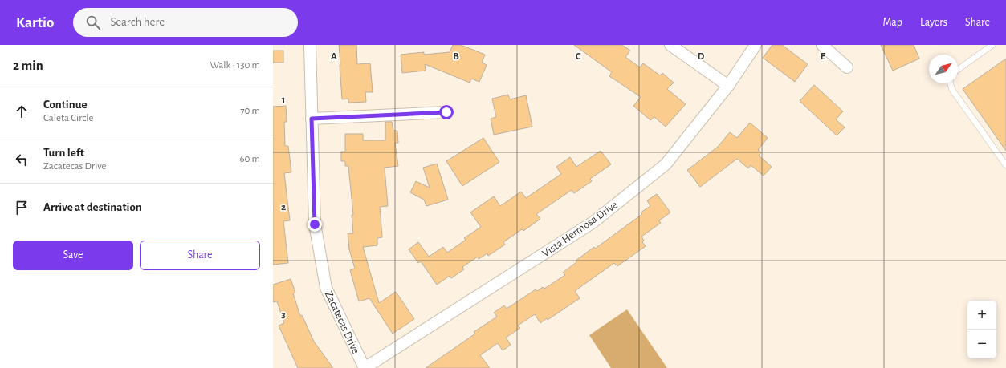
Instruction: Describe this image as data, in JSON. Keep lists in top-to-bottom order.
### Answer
{
  "streets": {
    "street": ["Vista Hermosa Drive", "Zacatecas Drive"]
  },
  "crossings": [
    ["Vista Hermosa Drive", "Zacatecas Drive"]
  ],
  "north": "top right",
  "page": {
    "header": "Kartio",
    "search": "Search here",
    "nav": ["Map", "Layers", "Share"],
    "heading": ["2 min", "Walk · 130 m"],
    "list": [
      ["Continue", "Caleta Circle", "70 m"],
      ["Turn left", "Zacatecas Drive", "60 m"],
      "Arrive at destination"
    ],
    "buttons": ["Save", "Share"],
    "map_buttons": ["+", "−"]
  },
  "grid": {
    "columns": [
      "A",
      "B",
      "C",
      "D",
      "E"
    ],
    "rows": ["1", "2", "3"]
  }
}
